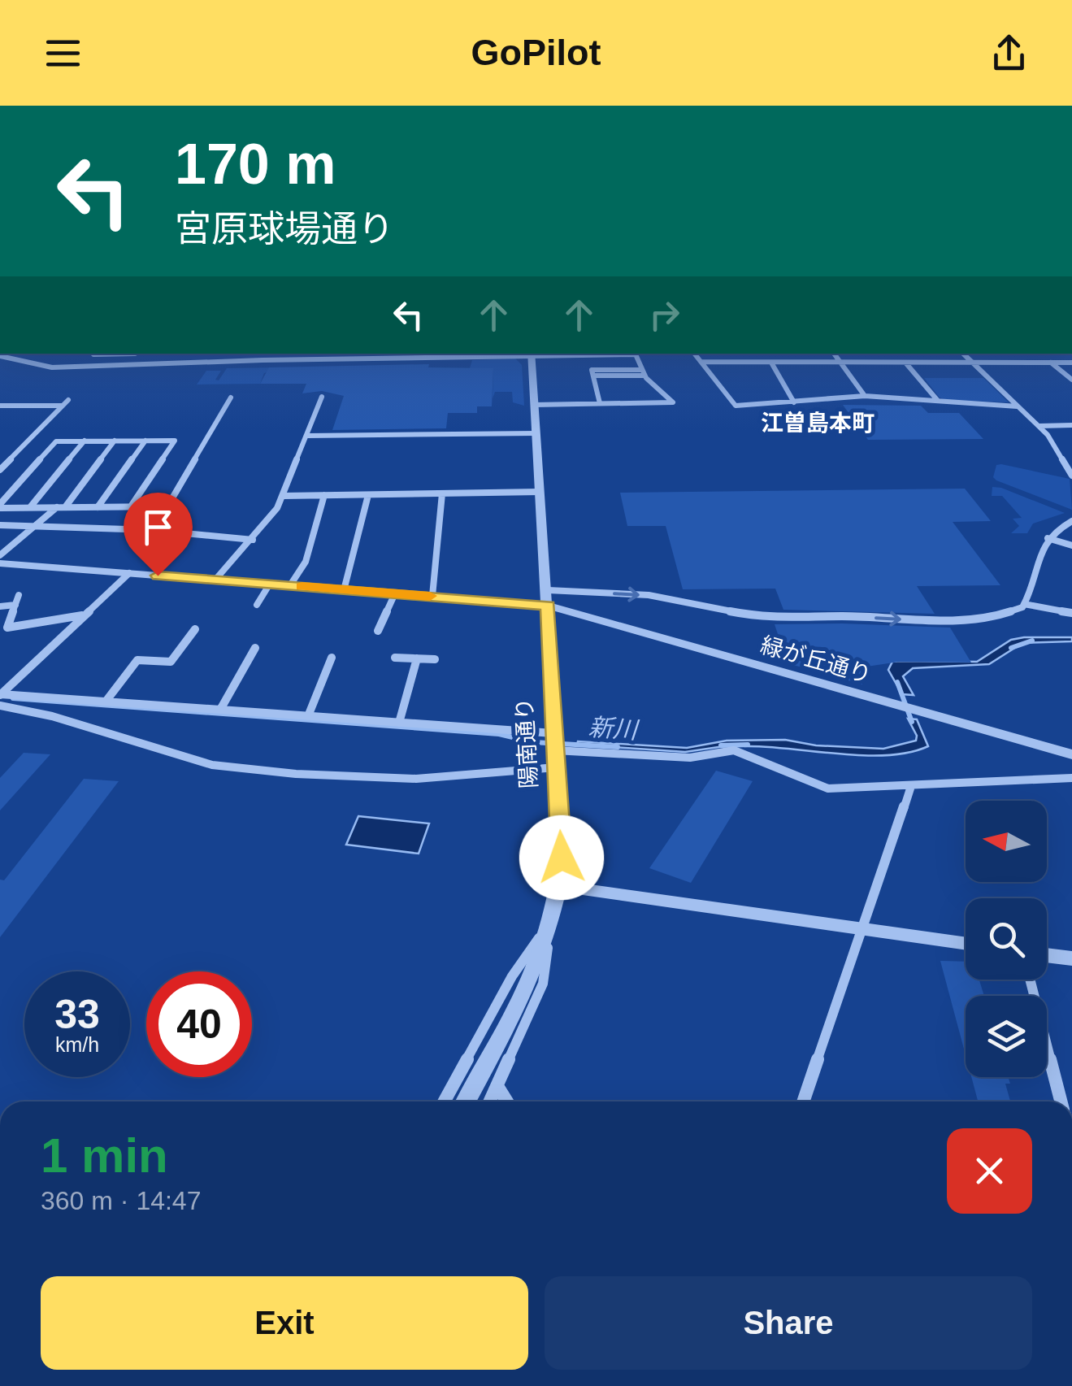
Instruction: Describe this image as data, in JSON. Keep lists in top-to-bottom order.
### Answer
{
  "streets": {
    "street": ["緑が丘通り", "陽南通り"]
  },
  "crossings": [
    ["緑が丘通り", "陽南通り"]
  ],
  "districts": ["江曽島本町"],
  "water": ["新川"],
  "north": "left",
  "page": {
    "header": "GoPilot",
    "turn": ["170 m", "宮原球場通り"],
    "speed": "33 km/h",
    "limit": "40",
    "heading": ["1 min", "360 m · 14:47"],
    "buttons": ["Exit", "Share"]
  }
}
